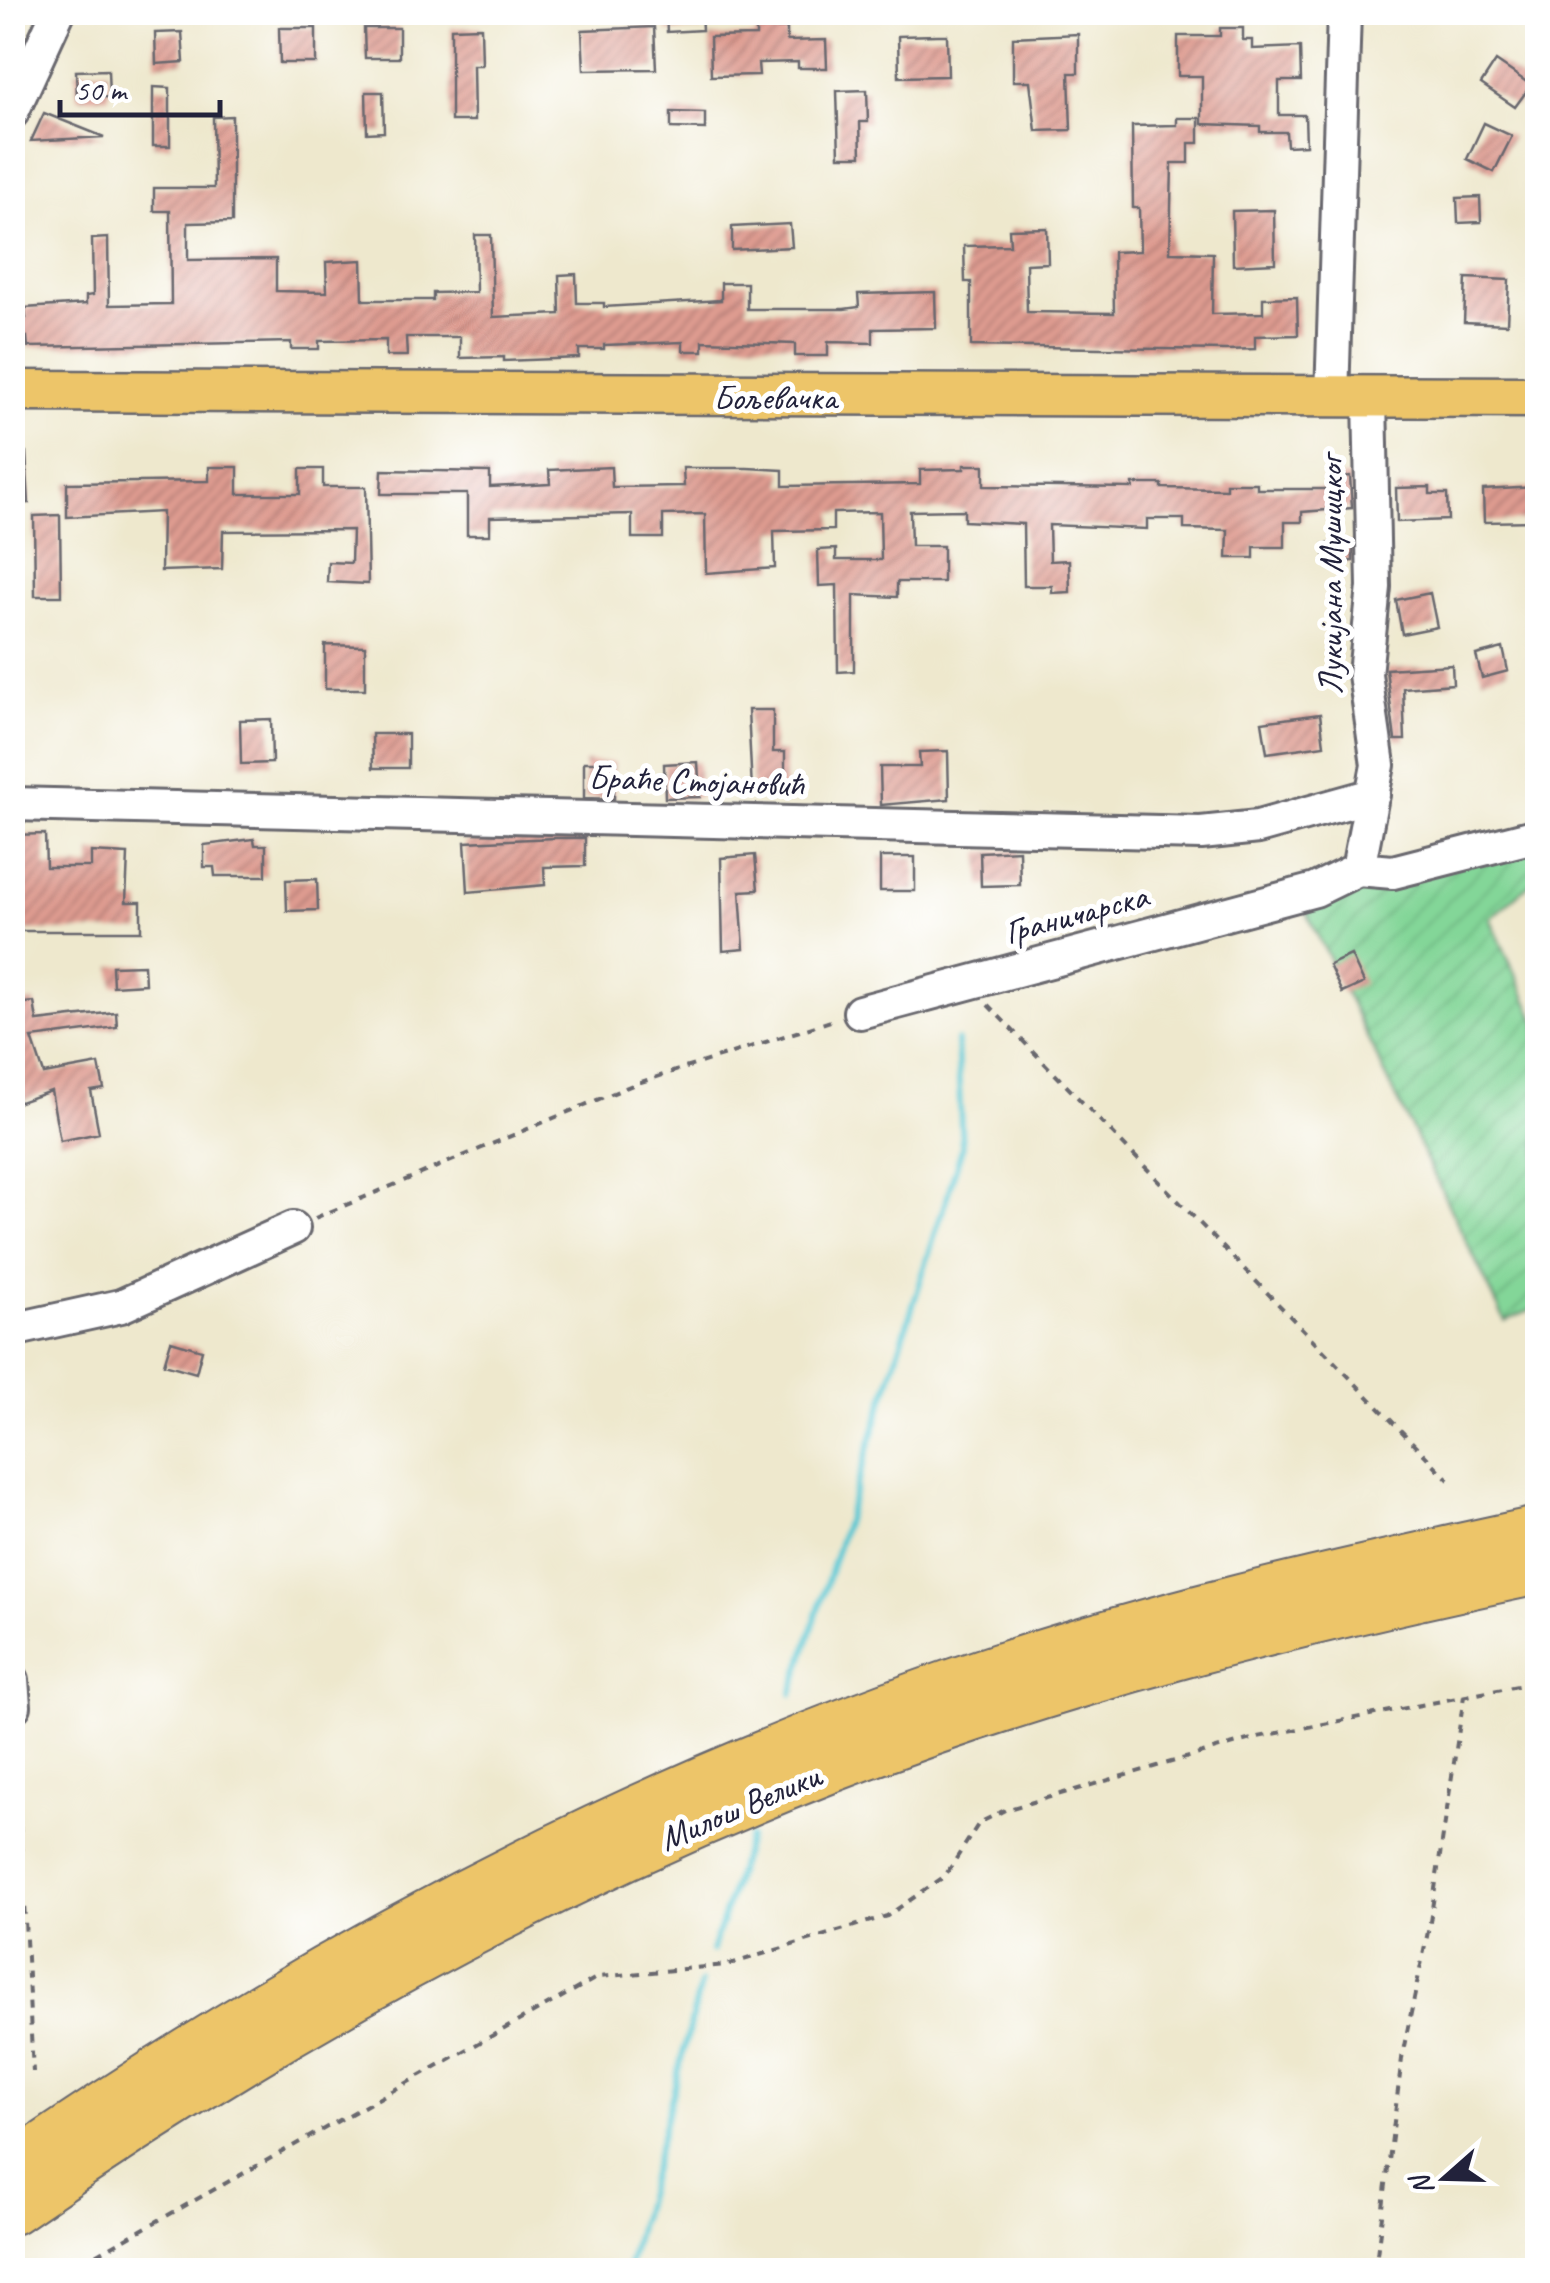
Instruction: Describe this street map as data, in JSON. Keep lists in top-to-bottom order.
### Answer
{
  "streets": {
    "highway": ["Милош Велики"],
    "main road": ["Бољевачка"],
    "street": ["Лукијана Мушицког", "Браће Стојановић", "Граничарска"]
  },
  "crossings": [
    ["Бољевачка", "Лукијана Мушицког"],
    ["Лукијана Мушицког", "Браће Стојановић"],
    ["Лукијана Мушицког", "Граничарска"]
  ],
  "scale_bar": "50 m",
  "north": "left"
}
